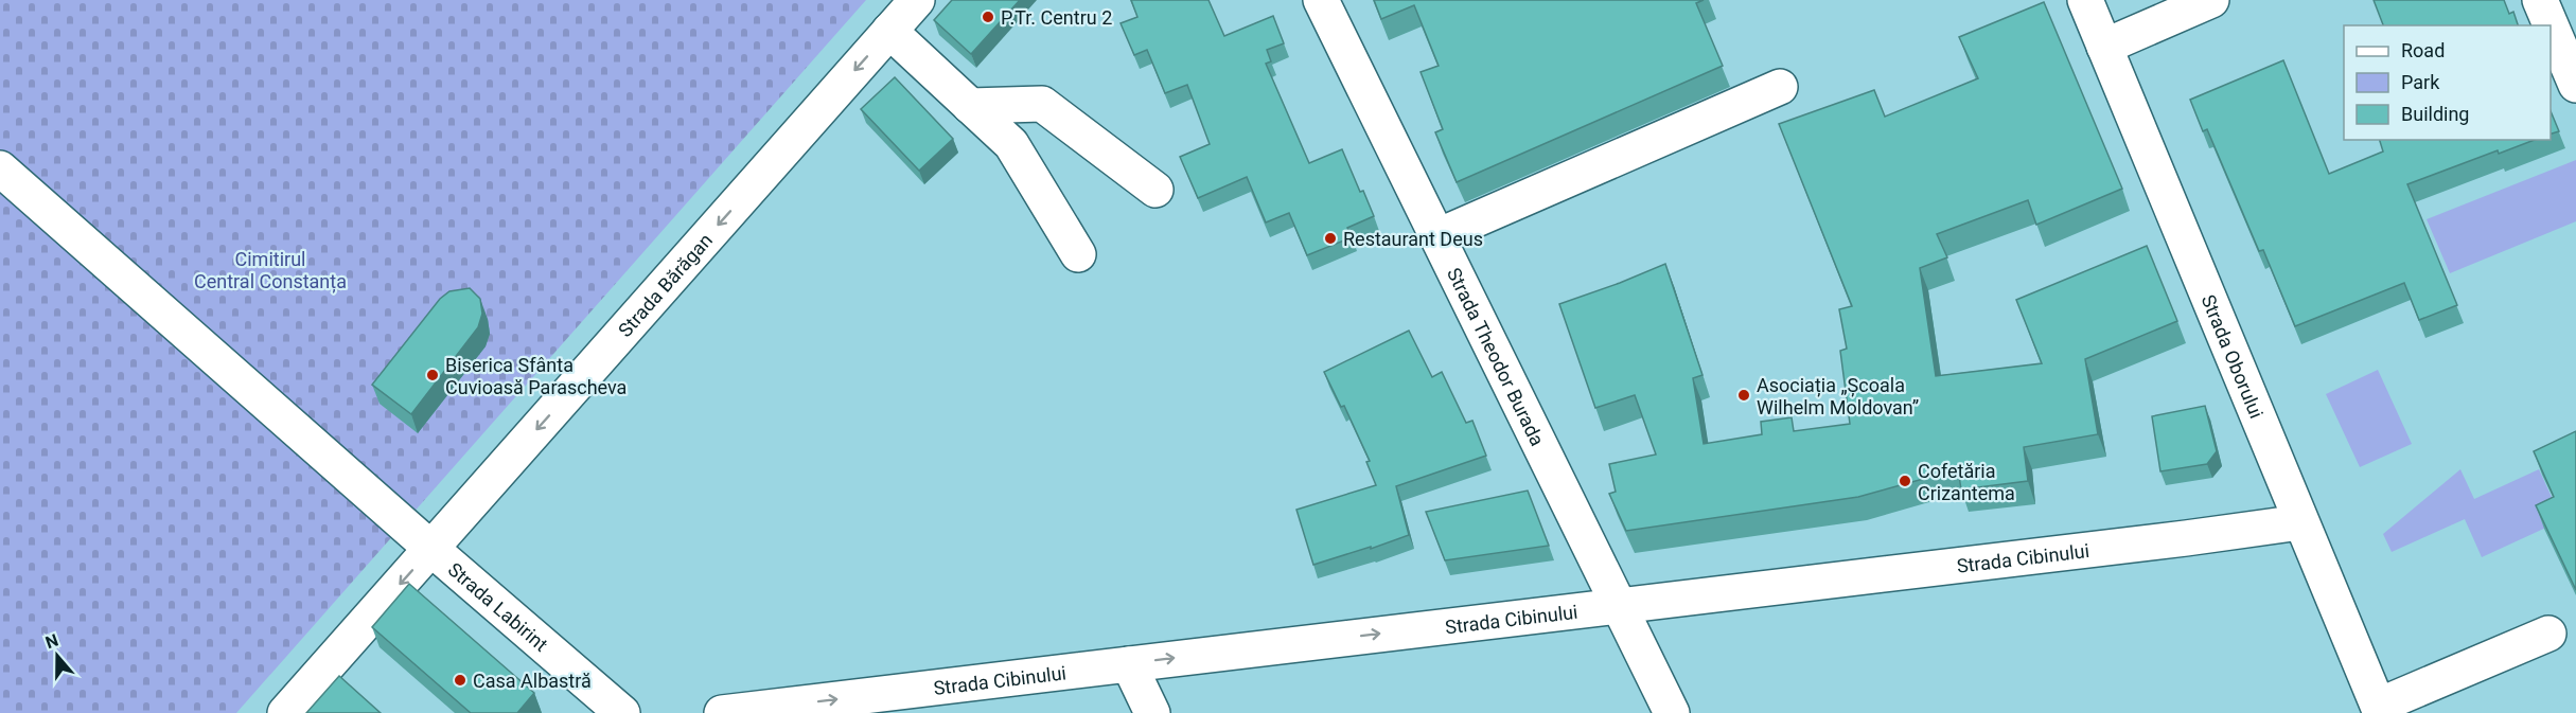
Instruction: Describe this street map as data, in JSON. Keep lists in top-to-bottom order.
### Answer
{
  "streets": {
    "street": [
      "Strada Bărăgan",
      "Strada Theodor Burada",
      "Strada Oborului",
      "Strada Cibinului",
      "Strada Labirint"
    ]
  },
  "crossings": [
    ["Strada Bărăgan", "Strada Labirint"],
    ["Strada Theodor Burada", "Strada Cibinului"],
    ["Strada Oborului", "Strada Cibinului"]
  ],
  "one_way": ["Strada Bărăgan", "Strada Cibinului"],
  "parks": ["Cimitirul Central Constanța"],
  "places": [
    "P.Tr. Centru 2",
    "Restaurant Deus",
    "Biserica Sfânta Cuvioasă Parascheva",
    "Asociația „Școala Wilhelm Moldovan”",
    "Cofetăria Crizantema",
    "Casa Albastră"
  ],
  "legend": ["Road", "Park", "Building"],
  "north": "top"
}
